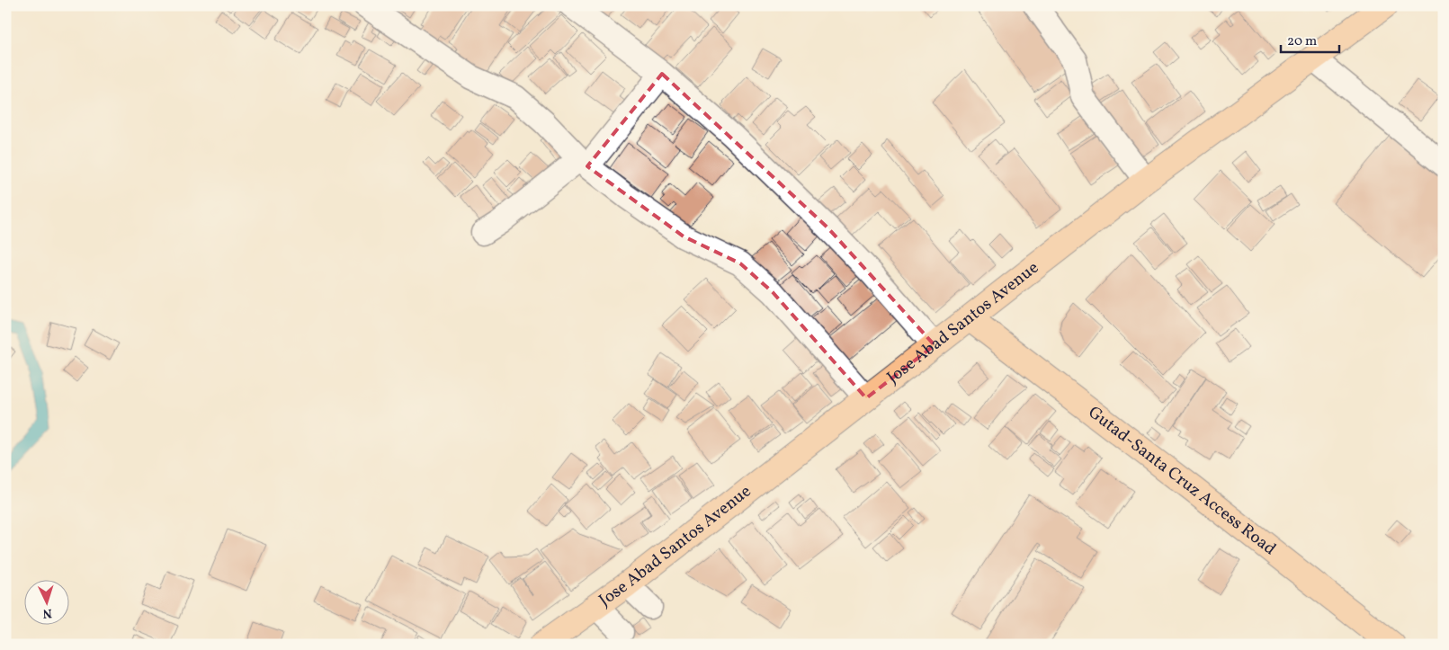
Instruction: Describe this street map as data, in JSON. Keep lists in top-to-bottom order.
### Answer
{
  "streets": {
    "main road": ["Jose Abad Santos Avenue", "Gutad-Santa Cruz Access Road"]
  },
  "crossings": [
    ["Jose Abad Santos Avenue", "Gutad-Santa Cruz Access Road"]
  ],
  "scale_bar": "20 m",
  "north": "bottom"
}
